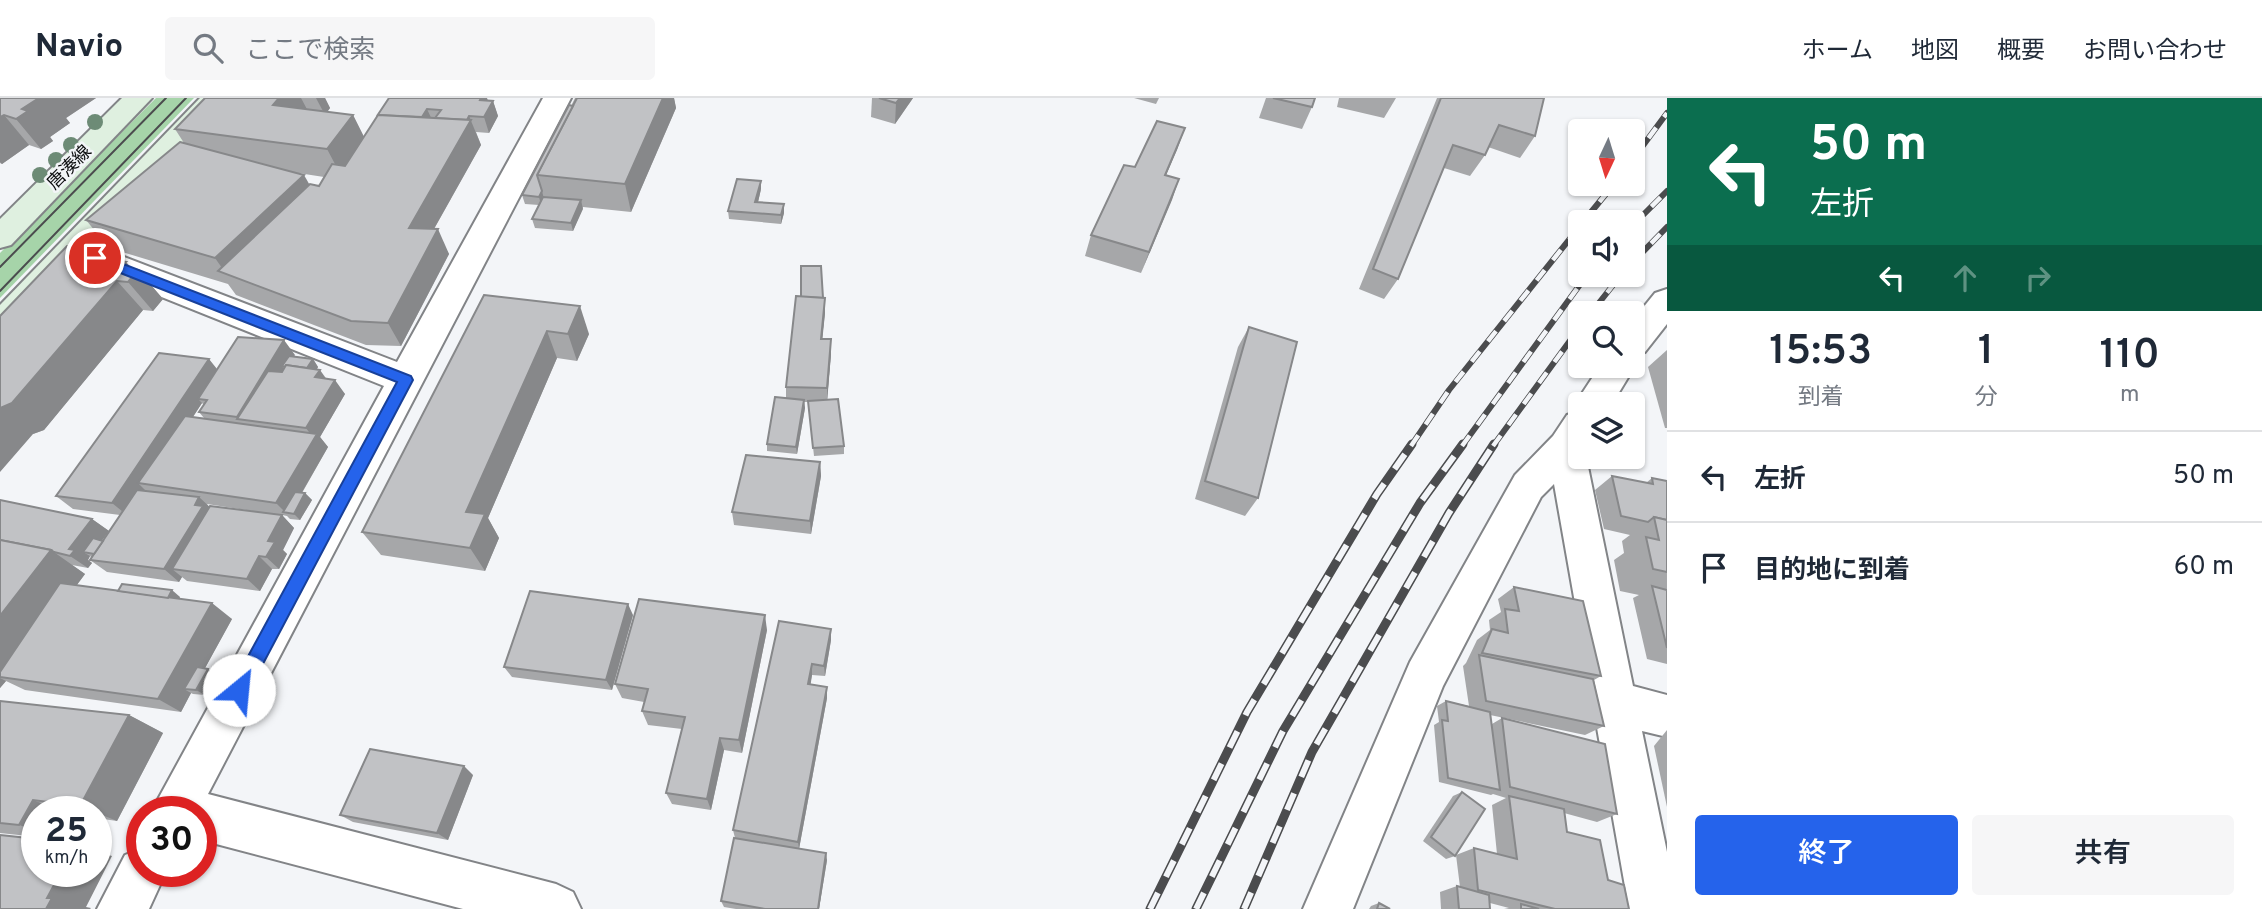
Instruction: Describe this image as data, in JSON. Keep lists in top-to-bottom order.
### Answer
{
  "streets": {
    "street": ["唐湊線"]
  },
  "north": "bottom",
  "page": {
    "header": "Navio",
    "search": "ここで検索",
    "nav": [
      "ホーム",
      "地図",
      "概要",
      "お問い合わせ"
    ],
    "turn": ["50 m", "左折"],
    "eta": [
      "15:53",
      "到着",
      "1",
      "分",
      "110",
      "m"
    ],
    "list": [
      {
        "name": "左折",
        "value": "50 m"
      },
      {
        "name": "目的地に到着",
        "value": "60 m"
      }
    ],
    "speed": "25 km/h",
    "limit": "30",
    "buttons": ["終了", "共有"]
  }
}
